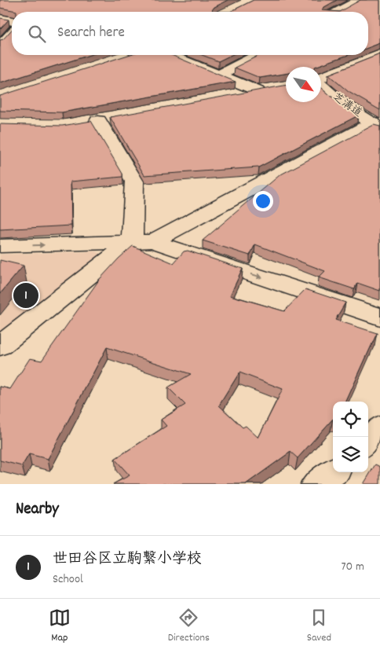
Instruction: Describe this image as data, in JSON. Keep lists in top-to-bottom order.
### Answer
{
  "streets": {
    "street": ["芝溝道"]
  },
  "north": "bottom right",
  "page": {
    "search": "Search here",
    "pins": "1",
    "heading": "Nearby",
    "list": [
      {
        "mark": "1",
        "name": "世田谷区立駒繋小学校",
        "note": "School",
        "value": "70 m"
      }
    ],
    "nav": ["Map", "Directions", "Saved"]
  }
}
